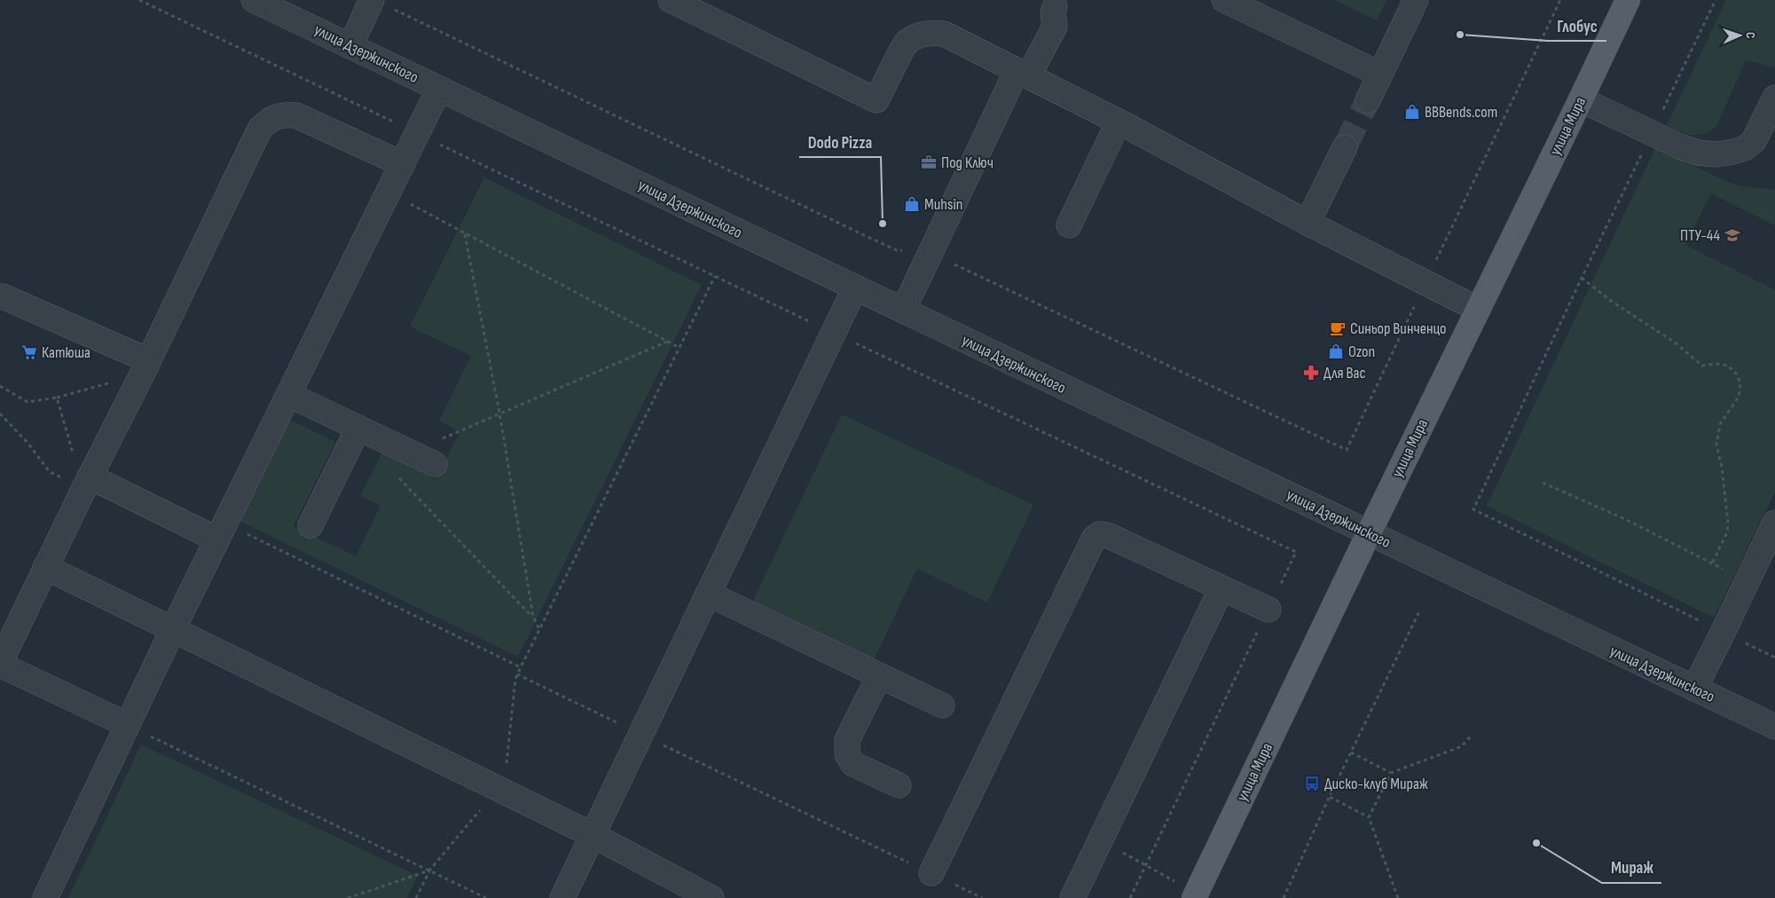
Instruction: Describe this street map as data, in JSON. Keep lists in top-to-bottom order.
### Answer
{
  "streets": {
    "main road": ["улица Мира"],
    "street": ["улица Дзержинского"]
  },
  "crossings": [
    ["улица Дзержинского", "улица Мира"]
  ],
  "places": {
    "other": ["Глобус", "Dodo Pizza", "Мираж"],
    "shop": ["BBBends.com", "Muhsin", "Ozon"],
    "office": ["Под Ключ"],
    "school or university": ["ПТУ-44"],
    "cafe": ["Синьор Винченцо"],
    "supermarket": ["Катюша"],
    "pharmacy": ["Для Вас"],
    "bus stop": ["Диско-клуб Мираж"]
  },
  "north": "right"
}
